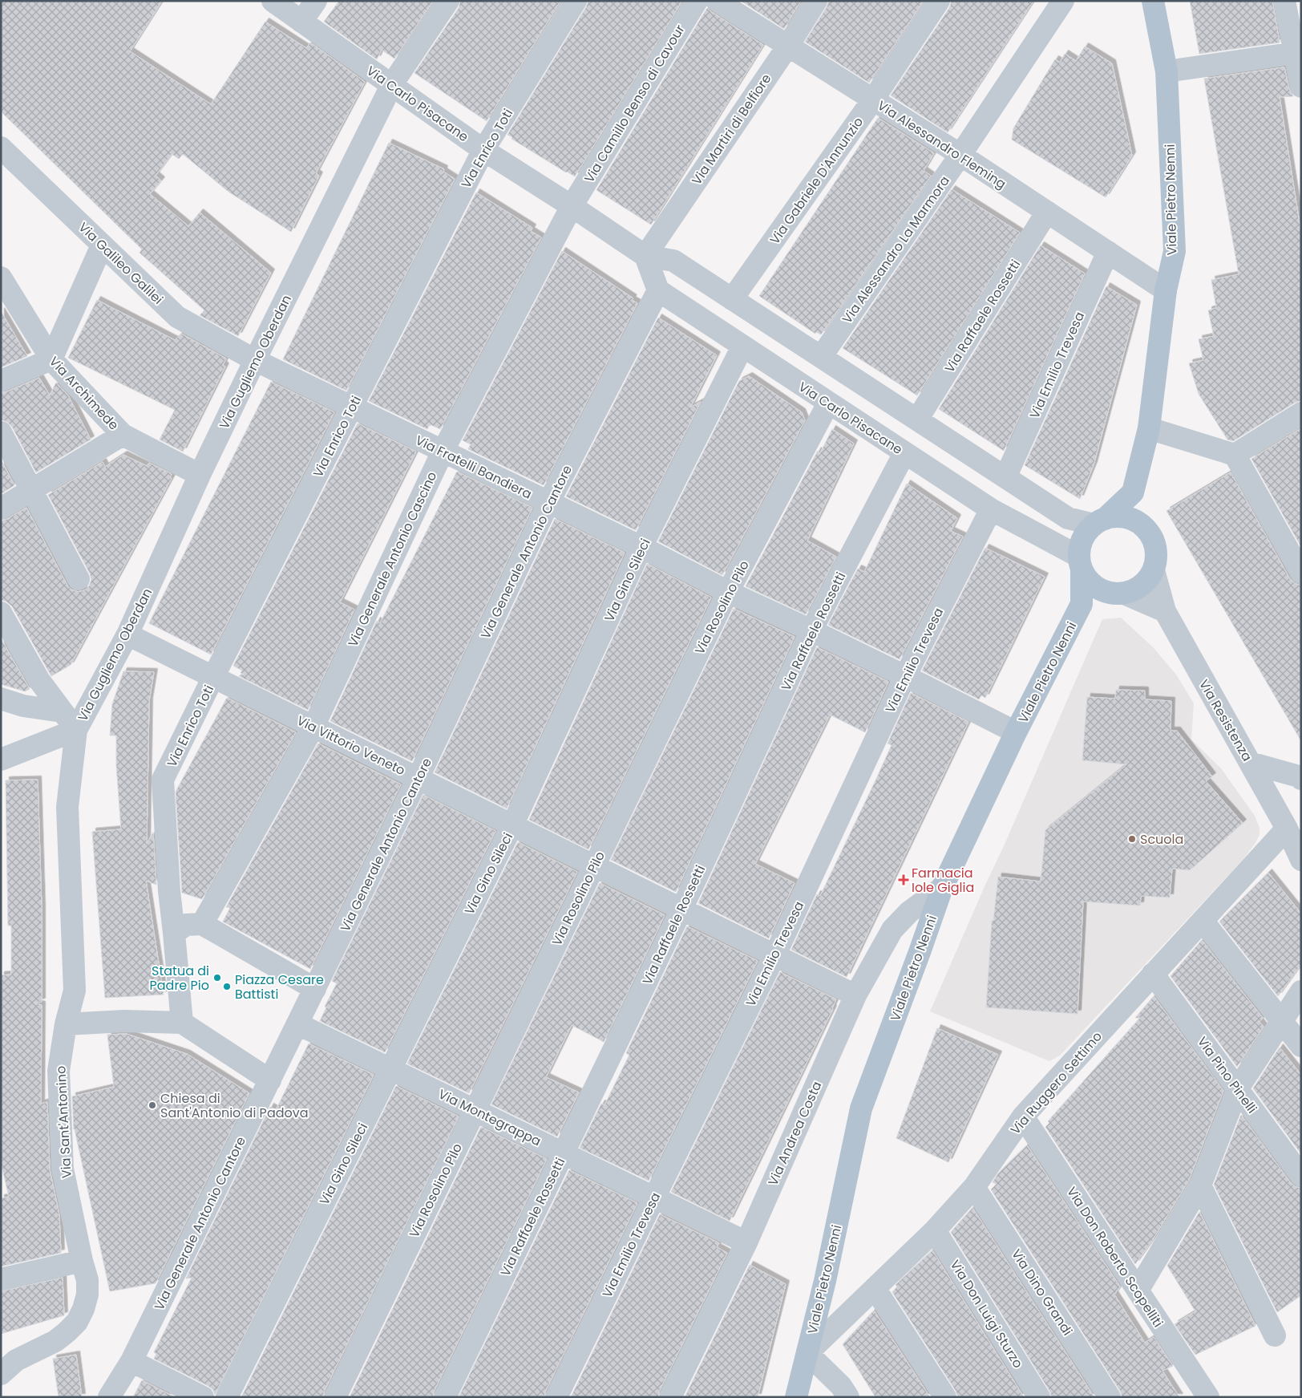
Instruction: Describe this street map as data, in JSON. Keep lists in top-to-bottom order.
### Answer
{
  "streets": {
    "main road": ["Viale Pietro Nenni"],
    "street": [
      "Via Carlo Pisacane",
      "Via Camillo Benso di Cavour",
      "Via Martiri di Belfiore",
      "Via Alessandro Fleming",
      "Via Enrico Toti",
      "Via Gabriele D'Annunzio",
      "Via Alessandro La Marmora",
      "Via Galileo Galilei",
      "Via Raffaele Rossetti",
      "Via Gugliemo Oberdan",
      "Via Emilio Trevesa",
      "Via Archimede",
      "Via Fratelli Bandiera",
      "Via Generale Antonio Cantore",
      "Via Generale Antonio Cascino",
      "Via Gino Sileci",
      "Via Rosolino Pilo",
      "Via Resistenza",
      "Via Vittorio Veneto",
      "Via Pino Pinelli",
      "Via Ruggero Settimo",
      "Via Montegrappa",
      "Via Sant'Antonino",
      "Via Andrea Costa",
      "Via Don Roberto Scopelliti",
      "Via Dino Grandi",
      "Via Don Luigi Sturzo"
    ]
  },
  "crossings": [
    ["Via Carlo Pisacane", "Via Camillo Benso di Cavour"],
    ["Via Carlo Pisacane", "Via Martiri di Belfiore"],
    ["Via Carlo Pisacane", "Via Enrico Toti"],
    ["Via Carlo Pisacane", "Via Gabriele D'Annunzio"],
    ["Via Carlo Pisacane", "Viale Pietro Nenni"],
    ["Via Carlo Pisacane", "Via Alessandro La Marmora"],
    ["Via Carlo Pisacane", "Via Raffaele Rossetti"],
    ["Via Carlo Pisacane", "Via Gugliemo Oberdan"],
    ["Via Carlo Pisacane", "Via Emilio Trevesa"],
    ["Via Carlo Pisacane", "Via Generale Antonio Cantore"],
    ["Via Carlo Pisacane", "Via Generale Antonio Cascino"],
    ["Via Carlo Pisacane", "Via Gino Sileci"],
    ["Via Carlo Pisacane", "Via Rosolino Pilo"],
    ["Via Carlo Pisacane", "Via Resistenza"],
    ["Via Camillo Benso di Cavour", "Via Generale Antonio Cascino"],
    ["Via Martiri di Belfiore", "Via Alessandro Fleming"],
    ["Via Alessandro Fleming", "Via Gabriele D'Annunzio"],
    ["Via Alessandro Fleming", "Viale Pietro Nenni"],
    ["Via Alessandro Fleming", "Via Alessandro La Marmora"],
    ["Via Alessandro Fleming", "Via Raffaele Rossetti"],
    ["Via Alessandro Fleming", "Via Emilio Trevesa"],
    ["Via Enrico Toti", "Via Fratelli Bandiera"],
    ["Via Enrico Toti", "Via Vittorio Veneto"],
    ["Viale Pietro Nenni", "Via Fratelli Bandiera"],
    ["Viale Pietro Nenni", "Via Resistenza"],
    ["Viale Pietro Nenni", "Via Ruggero Settimo"],
    ["Viale Pietro Nenni", "Via Andrea Costa"],
    ["Via Galileo Galilei", "Via Gugliemo Oberdan"],
    ["Via Galileo Galilei", "Via Fratelli Bandiera"],
    ["Via Raffaele Rossetti", "Via Fratelli Bandiera"],
    ["Via Raffaele Rossetti", "Via Vittorio Veneto"],
    ["Via Raffaele Rossetti", "Via Montegrappa"],
    ["Via Gugliemo Oberdan", "Via Archimede"],
    ["Via Gugliemo Oberdan", "Via Fratelli Bandiera"],
    ["Via Gugliemo Oberdan", "Via Vittorio Veneto"],
    ["Via Gugliemo Oberdan", "Via Sant'Antonino"],
    ["Via Emilio Trevesa", "Via Fratelli Bandiera"],
    ["Via Emilio Trevesa", "Via Vittorio Veneto"],
    ["Via Emilio Trevesa", "Via Montegrappa"],
    ["Via Fratelli Bandiera", "Via Generale Antonio Cantore"],
    ["Via Fratelli Bandiera", "Via Generale Antonio Cascino"],
    ["Via Fratelli Bandiera", "Via Gino Sileci"],
    ["Via Fratelli Bandiera", "Via Rosolino Pilo"],
    ["Via Generale Antonio Cantore", "Via Vittorio Veneto"],
    ["Via Generale Antonio Cantore", "Via Montegrappa"],
    ["Via Generale Antonio Cascino", "Via Vittorio Veneto"],
    ["Via Gino Sileci", "Via Vittorio Veneto"],
    ["Via Gino Sileci", "Via Montegrappa"],
    ["Via Rosolino Pilo", "Via Vittorio Veneto"],
    ["Via Rosolino Pilo", "Via Montegrappa"],
    ["Via Resistenza", "Via Ruggero Settimo"],
    ["Via Vittorio Veneto", "Via Andrea Costa"],
    ["Via Pino Pinelli", "Via Ruggero Settimo"],
    ["Via Ruggero Settimo", "Via Don Roberto Scopelliti"],
    ["Via Ruggero Settimo", "Via Dino Grandi"],
    ["Via Ruggero Settimo", "Via Don Luigi Sturzo"],
    ["Via Montegrappa", "Via Andrea Costa"]
  ],
  "places": {
    "other": [
      "Scuola",
      "Statua di Padre Pio",
      "Piazza Cesare Battisti",
      "Chiesa di Sant'Antonio di Padova"
    ],
    "health": ["Farmacia Iole Giglia"]
  }
}
